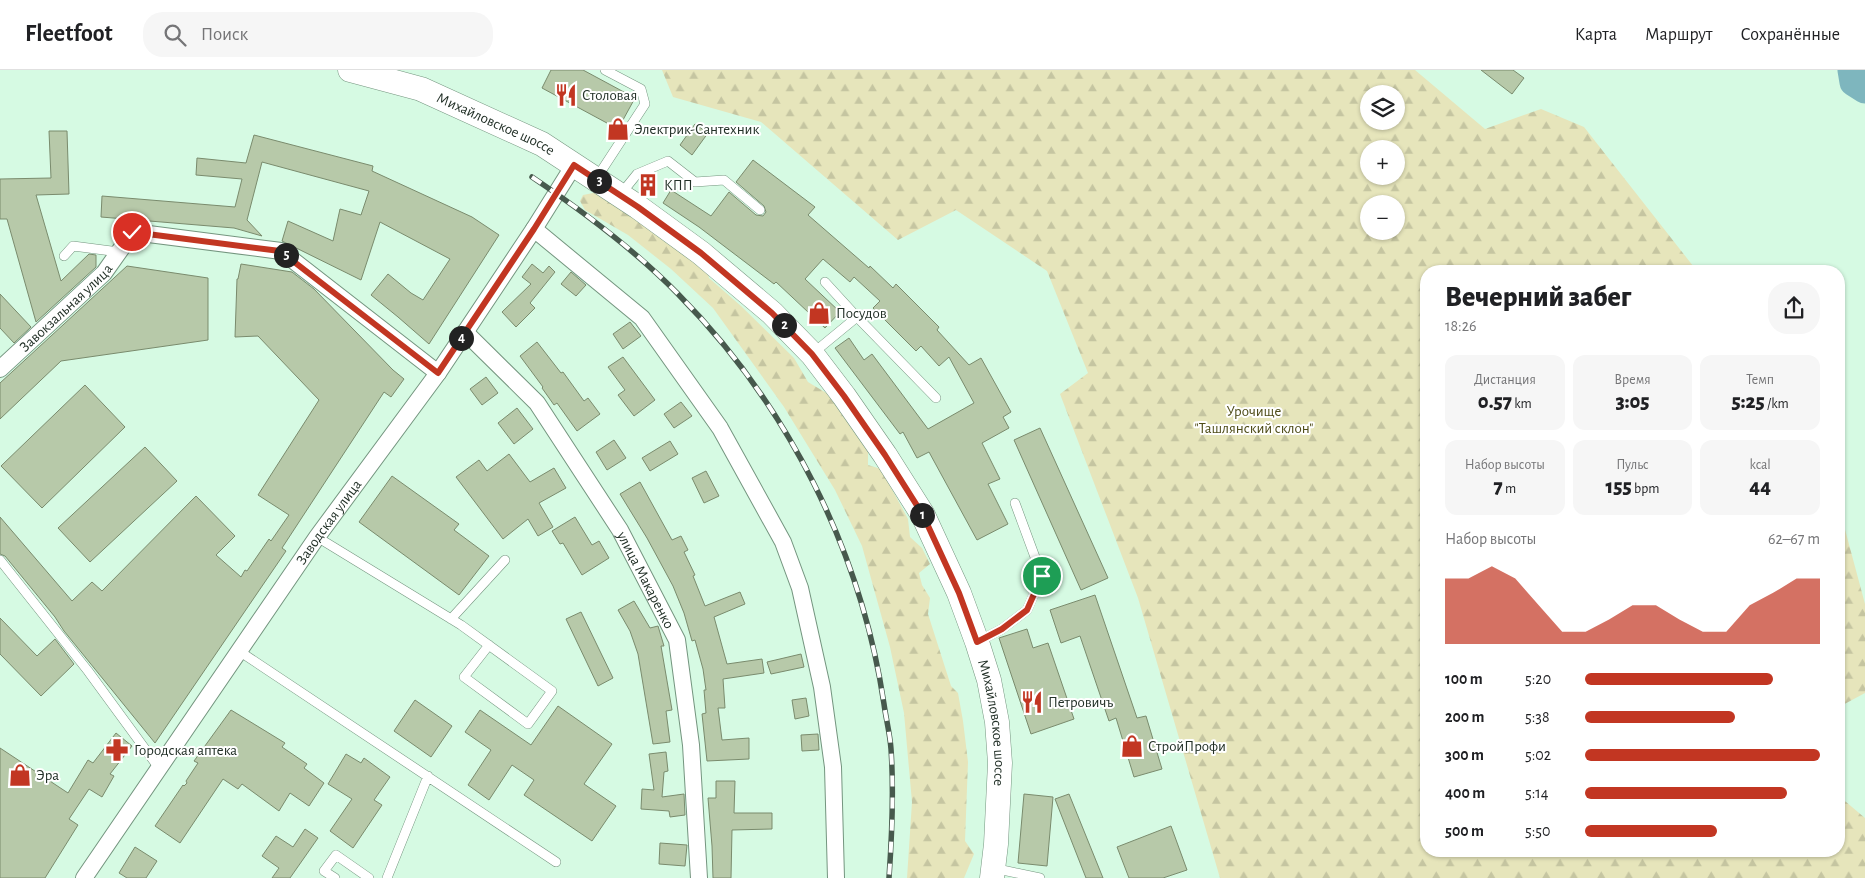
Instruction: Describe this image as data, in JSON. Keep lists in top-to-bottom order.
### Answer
{
  "streets": {
    "main road": ["Михайловское шоссе"],
    "street": ["Завокзальная улица", "Заводская улица", "улица Макаренко"]
  },
  "crossings": [
    ["Михайловское шоссе", "Заводская улица"],
    ["Завокзальная улица", "Заводская улица"],
    ["Заводская улица", "улица Макаренко"]
  ],
  "parks": ["Урочище \"Ташлянский склон\""],
  "places": {
    "restaurant": ["Столовая", "Петровичъ"],
    "shop": [
      "Электрик-Сантехник",
      "Посудов",
      "СтройПрофи",
      "Эра"
    ],
    "building": ["КПП"],
    "pharmacy": ["Городская аптека"]
  },
  "page": {
    "header": "Fleetfoot",
    "search": "Поиск",
    "nav": ["Карта", "Маршрут", "Сохранённые"],
    "map_buttons": ["+", "−"],
    "pins": [
      "3",
      "5",
      "2",
      "4",
      "1"
    ],
    "heading": ["Вечерний забег", "18:26"],
    "stats": [
      ["Дистанция", "0.57 km"],
      ["Время", "3:05"],
      ["Темп", "5:25 /km"],
      ["Набор высоты", "7 m"],
      ["Пульс", "155 bpm"],
      ["kcal", "44"]
    ],
    "chart": ["Набор высоты", "62–67 m"],
    "list": [
      {
        "name": "100 m",
        "note": "5:20"
      },
      {
        "name": "200 m",
        "note": "5:38"
      },
      {
        "name": "300 m",
        "note": "5:02"
      },
      {
        "name": "400 m",
        "note": "5:14"
      },
      {
        "name": "500 m",
        "note": "5:50"
      }
    ]
  }
}
